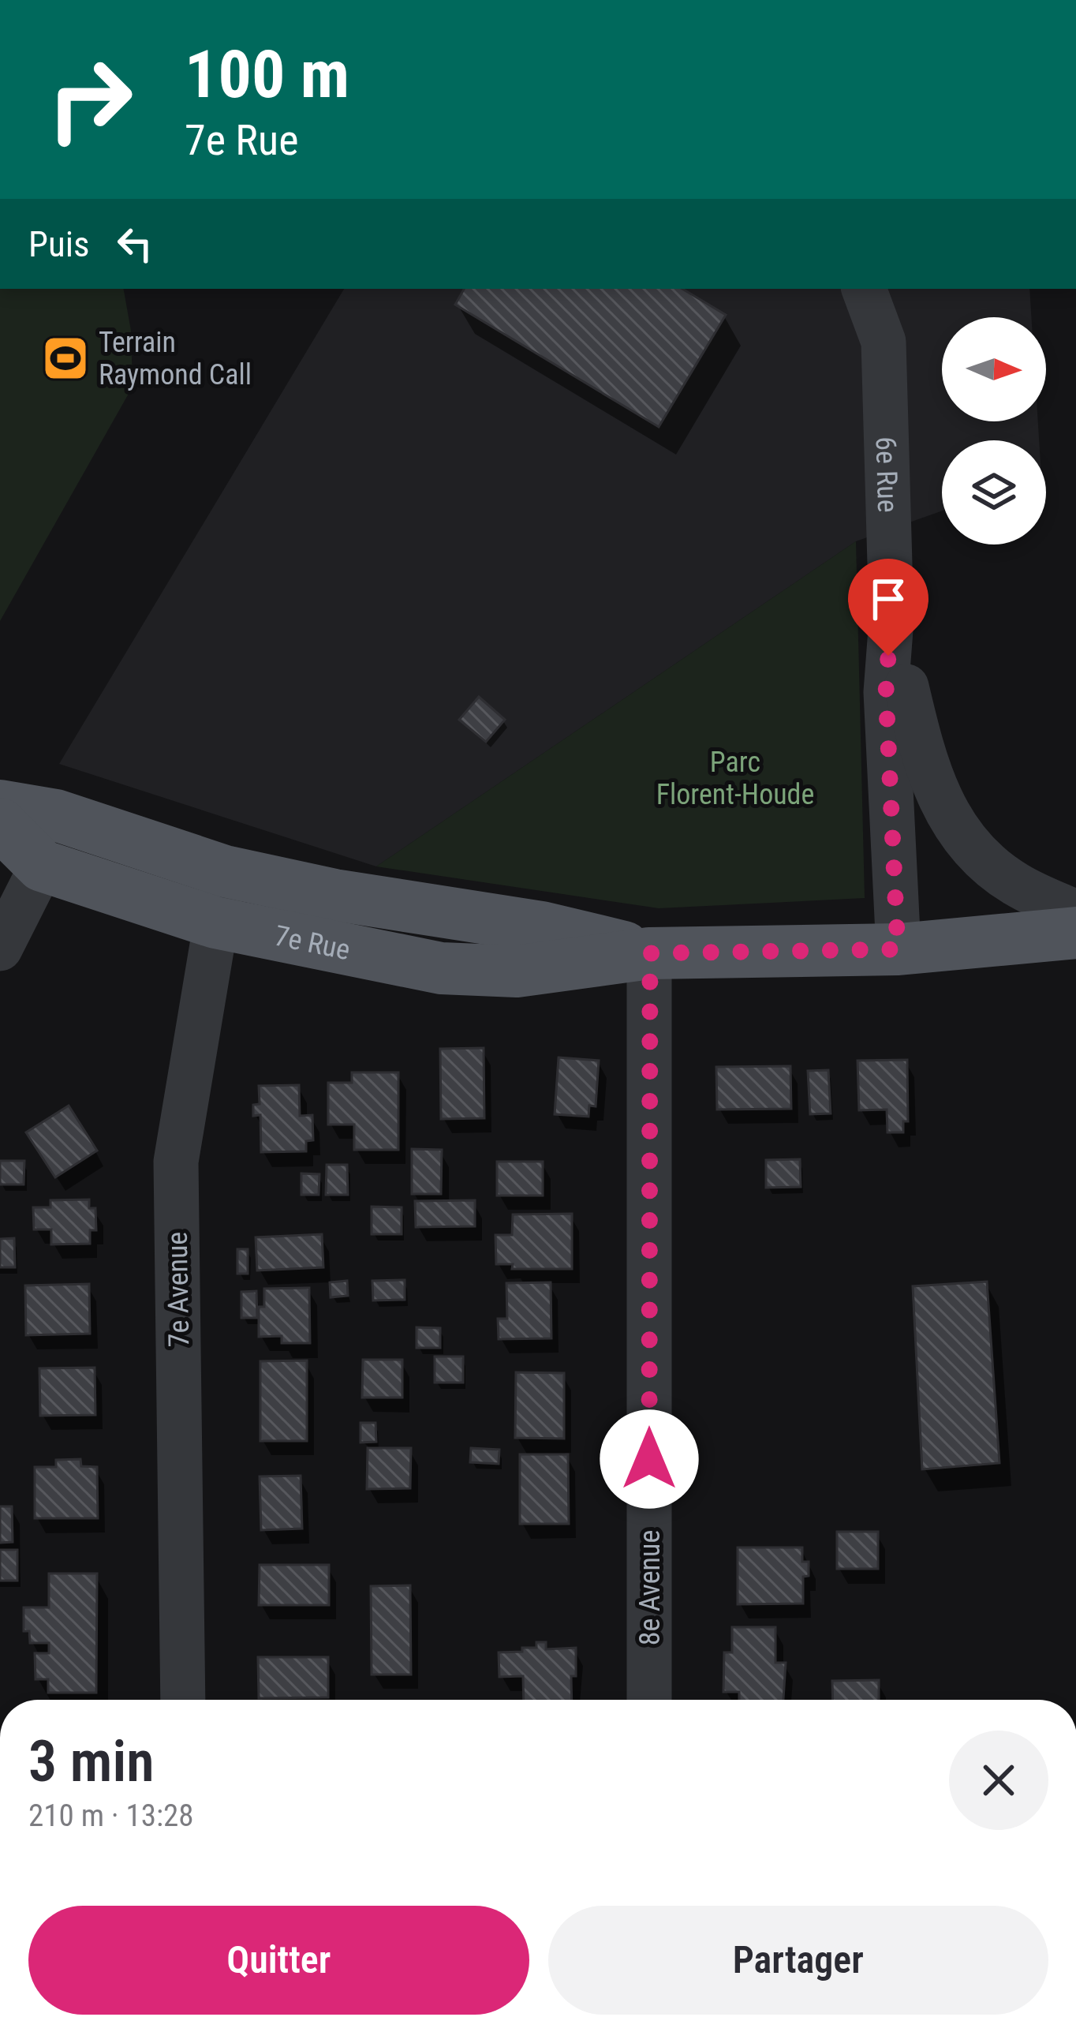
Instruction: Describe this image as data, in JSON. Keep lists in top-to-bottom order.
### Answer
{
  "streets": {
    "main road": ["7e Rue"],
    "street": ["6e Rue", "7e Avenue", "8e Avenue"]
  },
  "crossings": [
    ["6e Rue", "7e Rue"],
    ["7e Rue", "7e Avenue"],
    ["7e Rue", "8e Avenue"]
  ],
  "parks": ["Parc Florent-Houde"],
  "places": {
    "sports": ["Terrain Raymond Call"]
  },
  "north": "right",
  "page": {
    "turn": ["100 m", "7e Rue"],
    "then": "Puis",
    "heading": ["3 min", "210 m · 13:28"],
    "buttons": ["Quitter", "Partager"]
  }
}
